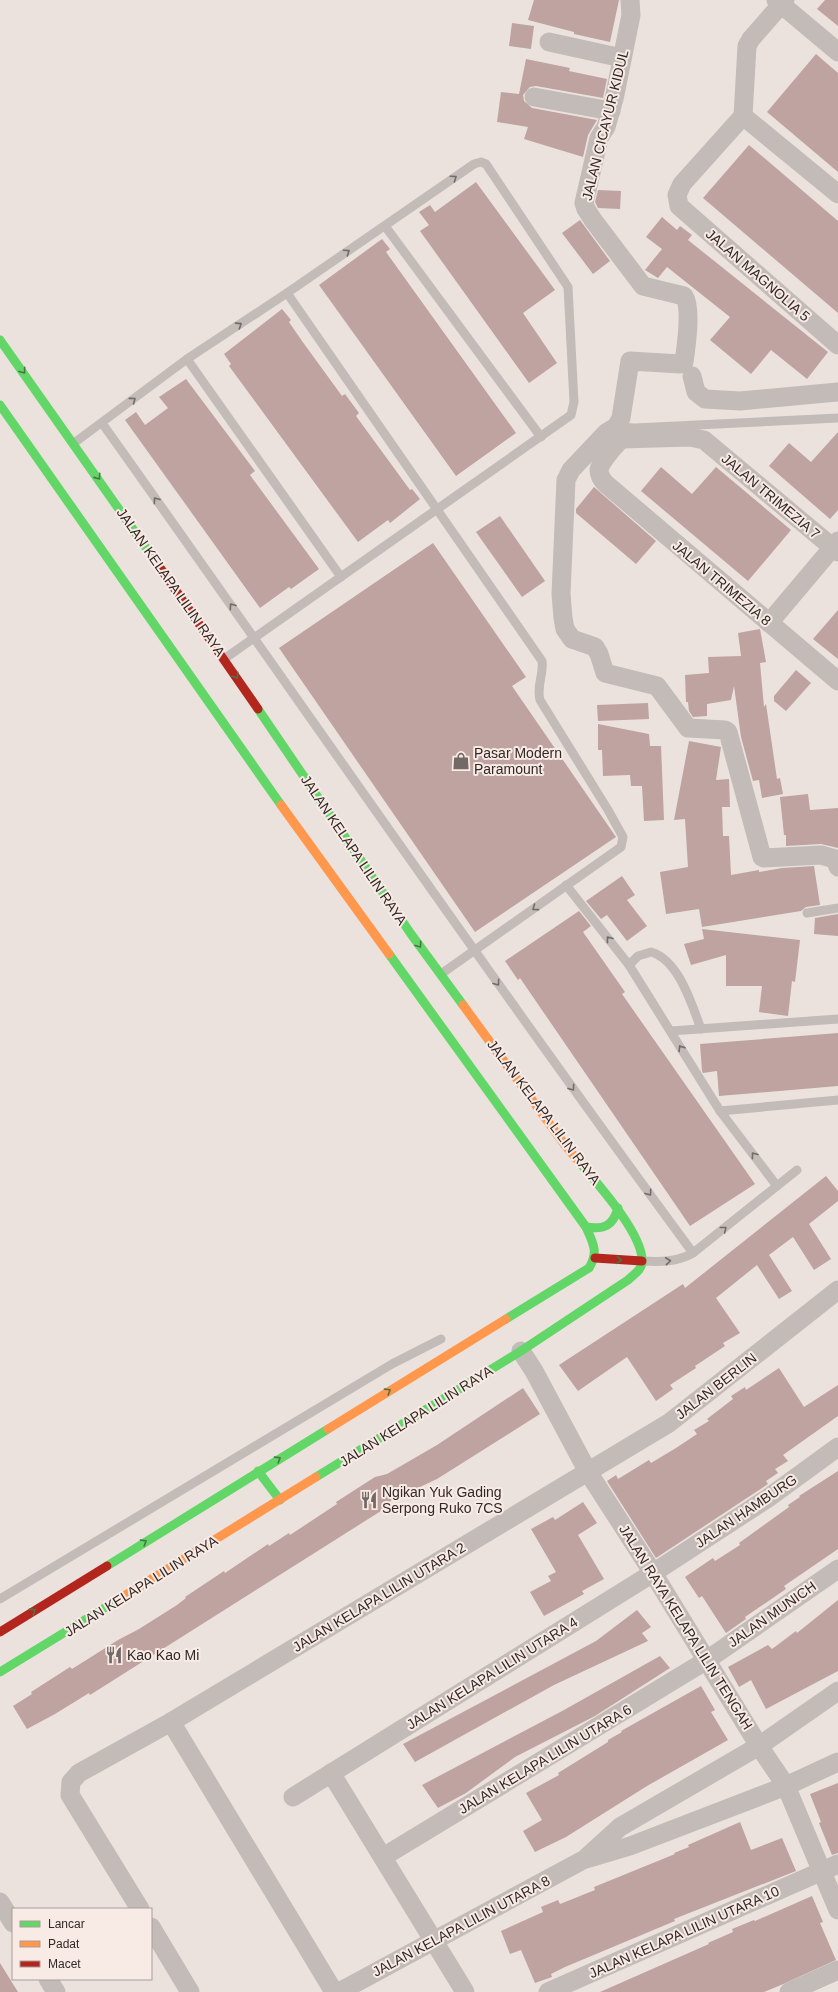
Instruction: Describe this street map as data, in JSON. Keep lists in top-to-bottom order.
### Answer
{
  "streets": {
    "street": [
      "JALAN CICAYUR KIDUL",
      "JALAN MAGNOLIA 5",
      "JALAN TRIMEZIA 7",
      "JALAN KELAPA LILIN RAYA",
      "JALAN TRIMEZIA 8",
      "JALAN BERLIN",
      "JALAN HAMBURG",
      "JALAN KELAPA LILIN UTARA 2",
      "JALAN MUNICH",
      "JALAN RAYA KELAPA LILIN TENGAH",
      "JALAN KELAPA LILIN UTARA 4",
      "JALAN KELAPA LILIN UTARA 6",
      "JALAN KELAPA LILIN UTARA 8",
      "JALAN KELAPA LILIN UTARA 10"
    ]
  },
  "crossings": [
    ["JALAN TRIMEZIA 7", "JALAN TRIMEZIA 8"],
    ["JALAN KELAPA LILIN RAYA", "JALAN RAYA KELAPA LILIN TENGAH"],
    ["JALAN BERLIN", "JALAN KELAPA LILIN UTARA 2"],
    ["JALAN BERLIN", "JALAN RAYA KELAPA LILIN TENGAH"],
    ["JALAN HAMBURG", "JALAN RAYA KELAPA LILIN TENGAH"],
    ["JALAN HAMBURG", "JALAN KELAPA LILIN UTARA 4"],
    ["JALAN KELAPA LILIN UTARA 2", "JALAN RAYA KELAPA LILIN TENGAH"],
    ["JALAN MUNICH", "JALAN RAYA KELAPA LILIN TENGAH"],
    ["JALAN MUNICH", "JALAN KELAPA LILIN UTARA 6"],
    ["JALAN RAYA KELAPA LILIN TENGAH", "JALAN KELAPA LILIN UTARA 4"],
    ["JALAN RAYA KELAPA LILIN TENGAH", "JALAN KELAPA LILIN UTARA 6"],
    ["JALAN RAYA KELAPA LILIN TENGAH", "JALAN KELAPA LILIN UTARA 8"],
    ["JALAN RAYA KELAPA LILIN TENGAH", "JALAN KELAPA LILIN UTARA 10"]
  ],
  "places": {
    "shop": ["Pasar Modern Paramount"],
    "restaurant": ["Ngikan Yuk Gading Serpong Ruko 7CS", "Kao Kao Mi"]
  },
  "legend": ["Lancar", "Padat", "Macet"]
}
